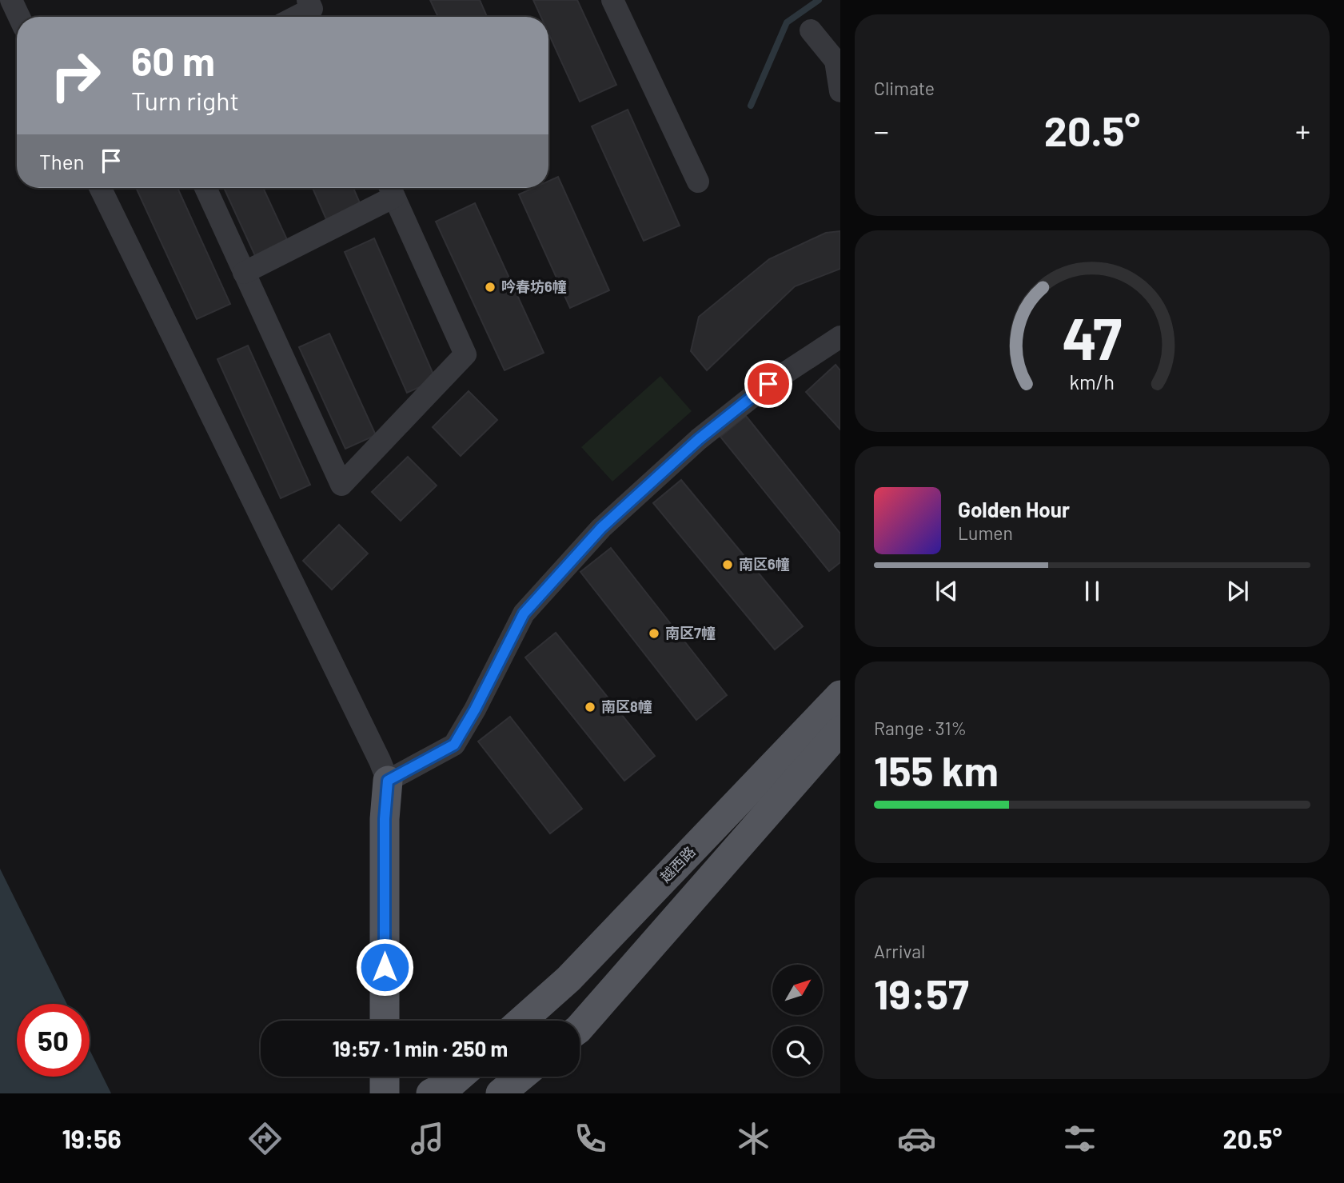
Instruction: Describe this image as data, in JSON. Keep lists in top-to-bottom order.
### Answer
{
  "streets": {
    "main road": ["越西路"]
  },
  "places": [
    "吟春坊6幢",
    "南区6幢",
    "南区7幢",
    "南区8幢"
  ],
  "north": "top right",
  "page": {
    "tile": [
      "Climate",
      ["Range · 31%", "155 km"],
      ["Arrival", "19:57"]
    ],
    "turn": ["60 m", "Turn right"],
    "heat": ["−", "20.5°", "+"],
    "then": "Then",
    "song": ["Golden Hour", "Lumen"],
    "limit": "50",
    "trip": "19:57 · 1 min · 250 m",
    "tabs": ["19:56", "20.5°"],
    "gauge": ["47", "km/h"]
  }
}
